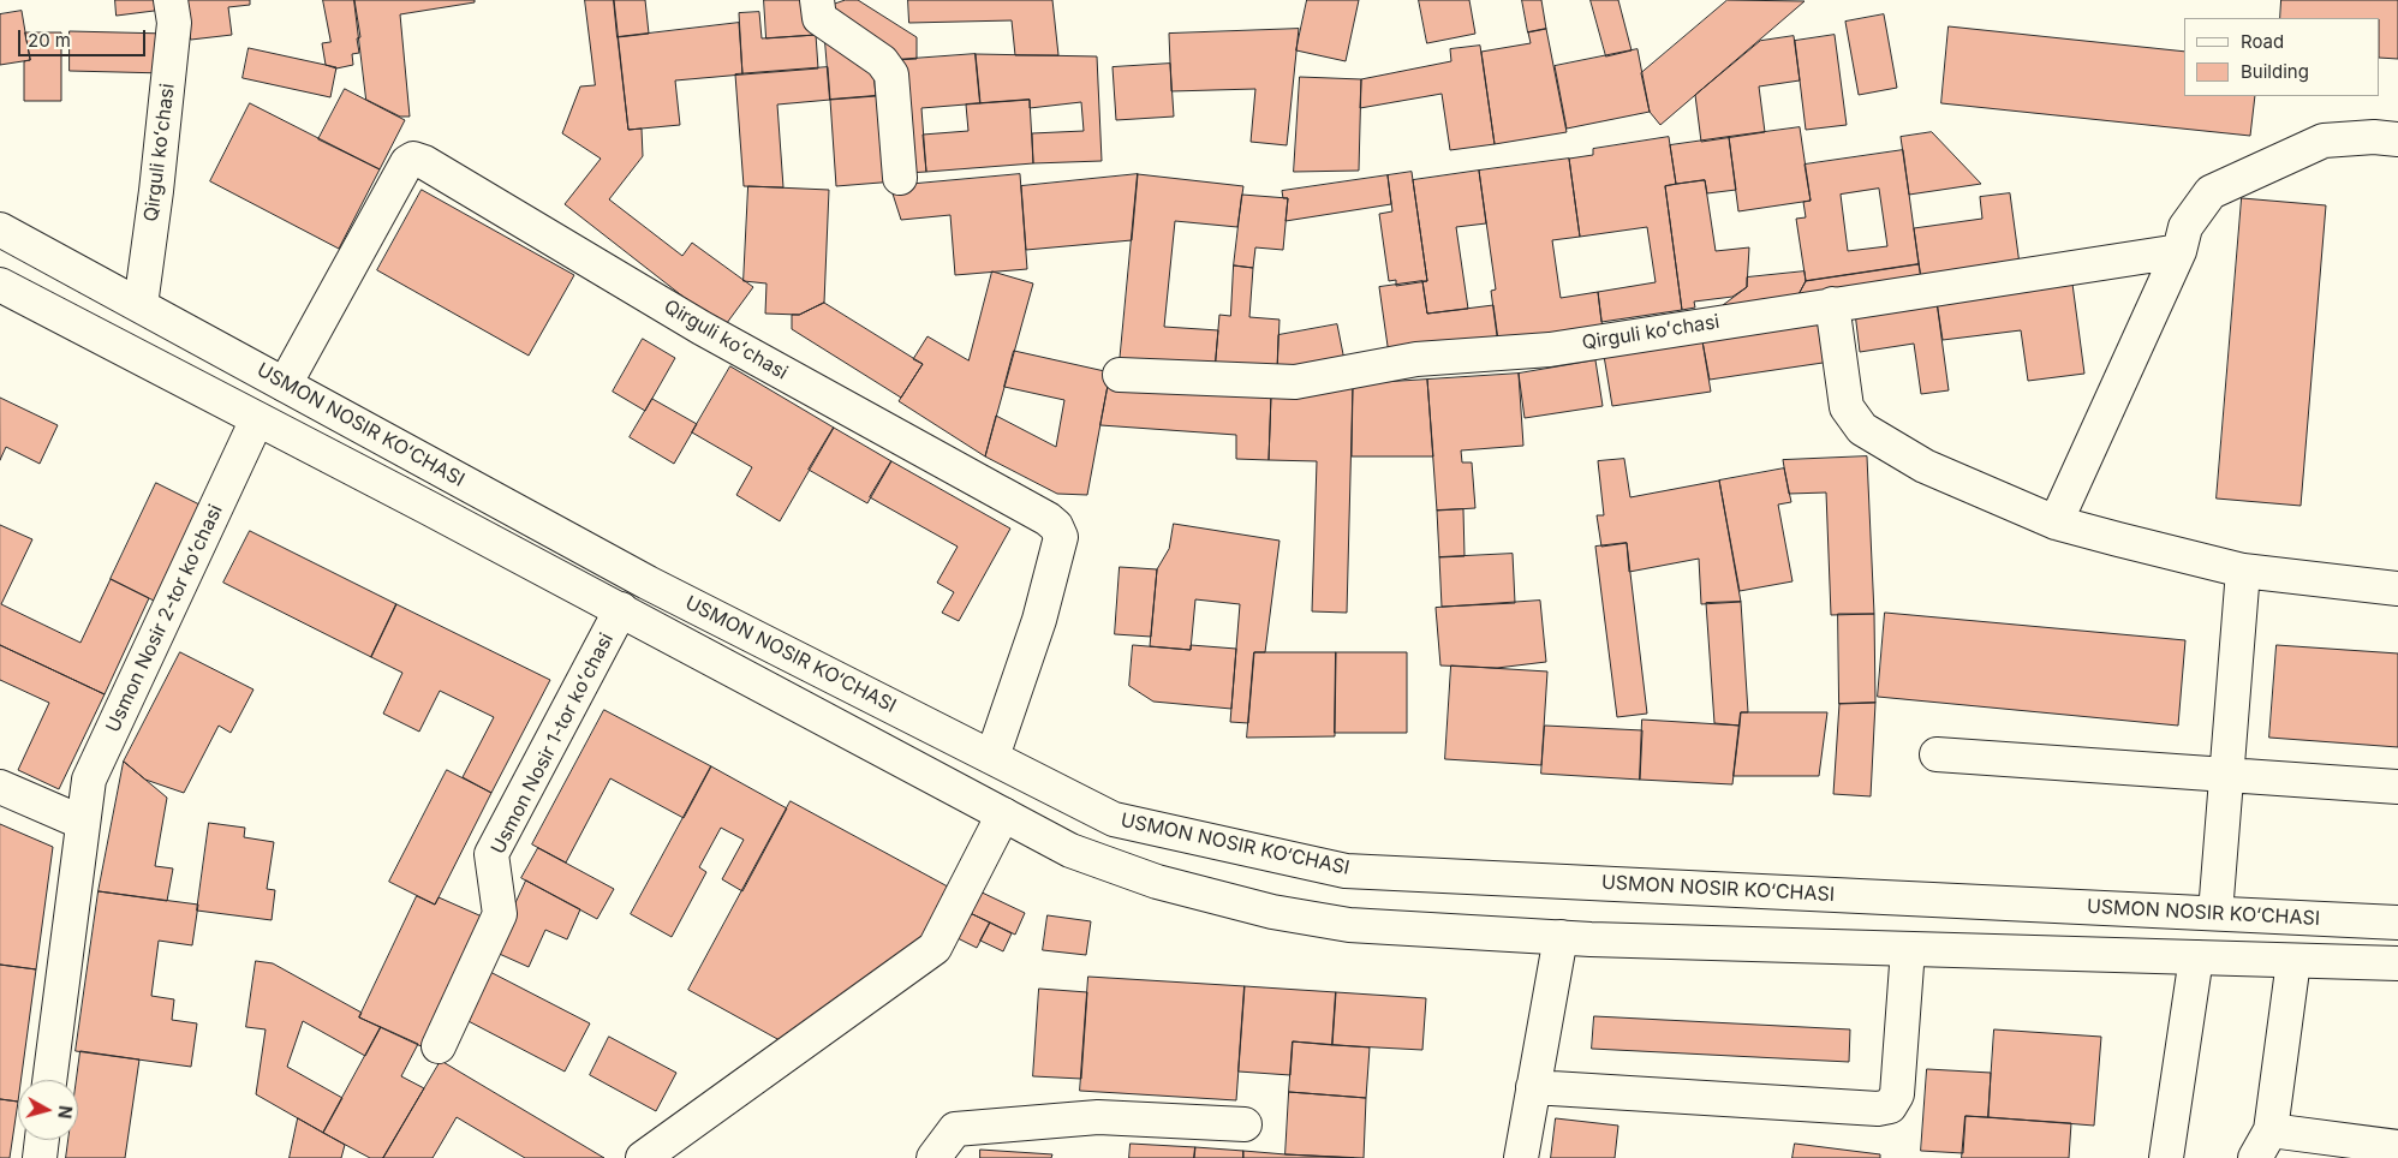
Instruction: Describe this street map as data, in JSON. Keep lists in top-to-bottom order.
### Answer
{
  "streets": {
    "main road": [
      "Qirguli koʻchasi",
      "USMON NOSIR KO‘CHASI",
      "Usmon Nosir 2-tor koʻchasi",
      "Usmon Nosir 1-tor koʻchasi"
    ]
  },
  "crossings": [
    ["Qirguli koʻchasi", "USMON NOSIR KO‘CHASI"],
    ["USMON NOSIR KO‘CHASI", "Usmon Nosir 2-tor koʻchasi"],
    ["USMON NOSIR KO‘CHASI", "Usmon Nosir 1-tor koʻchasi"]
  ],
  "legend": ["Road", "Building"],
  "scale_bar": "20 m",
  "north": "right"
}
